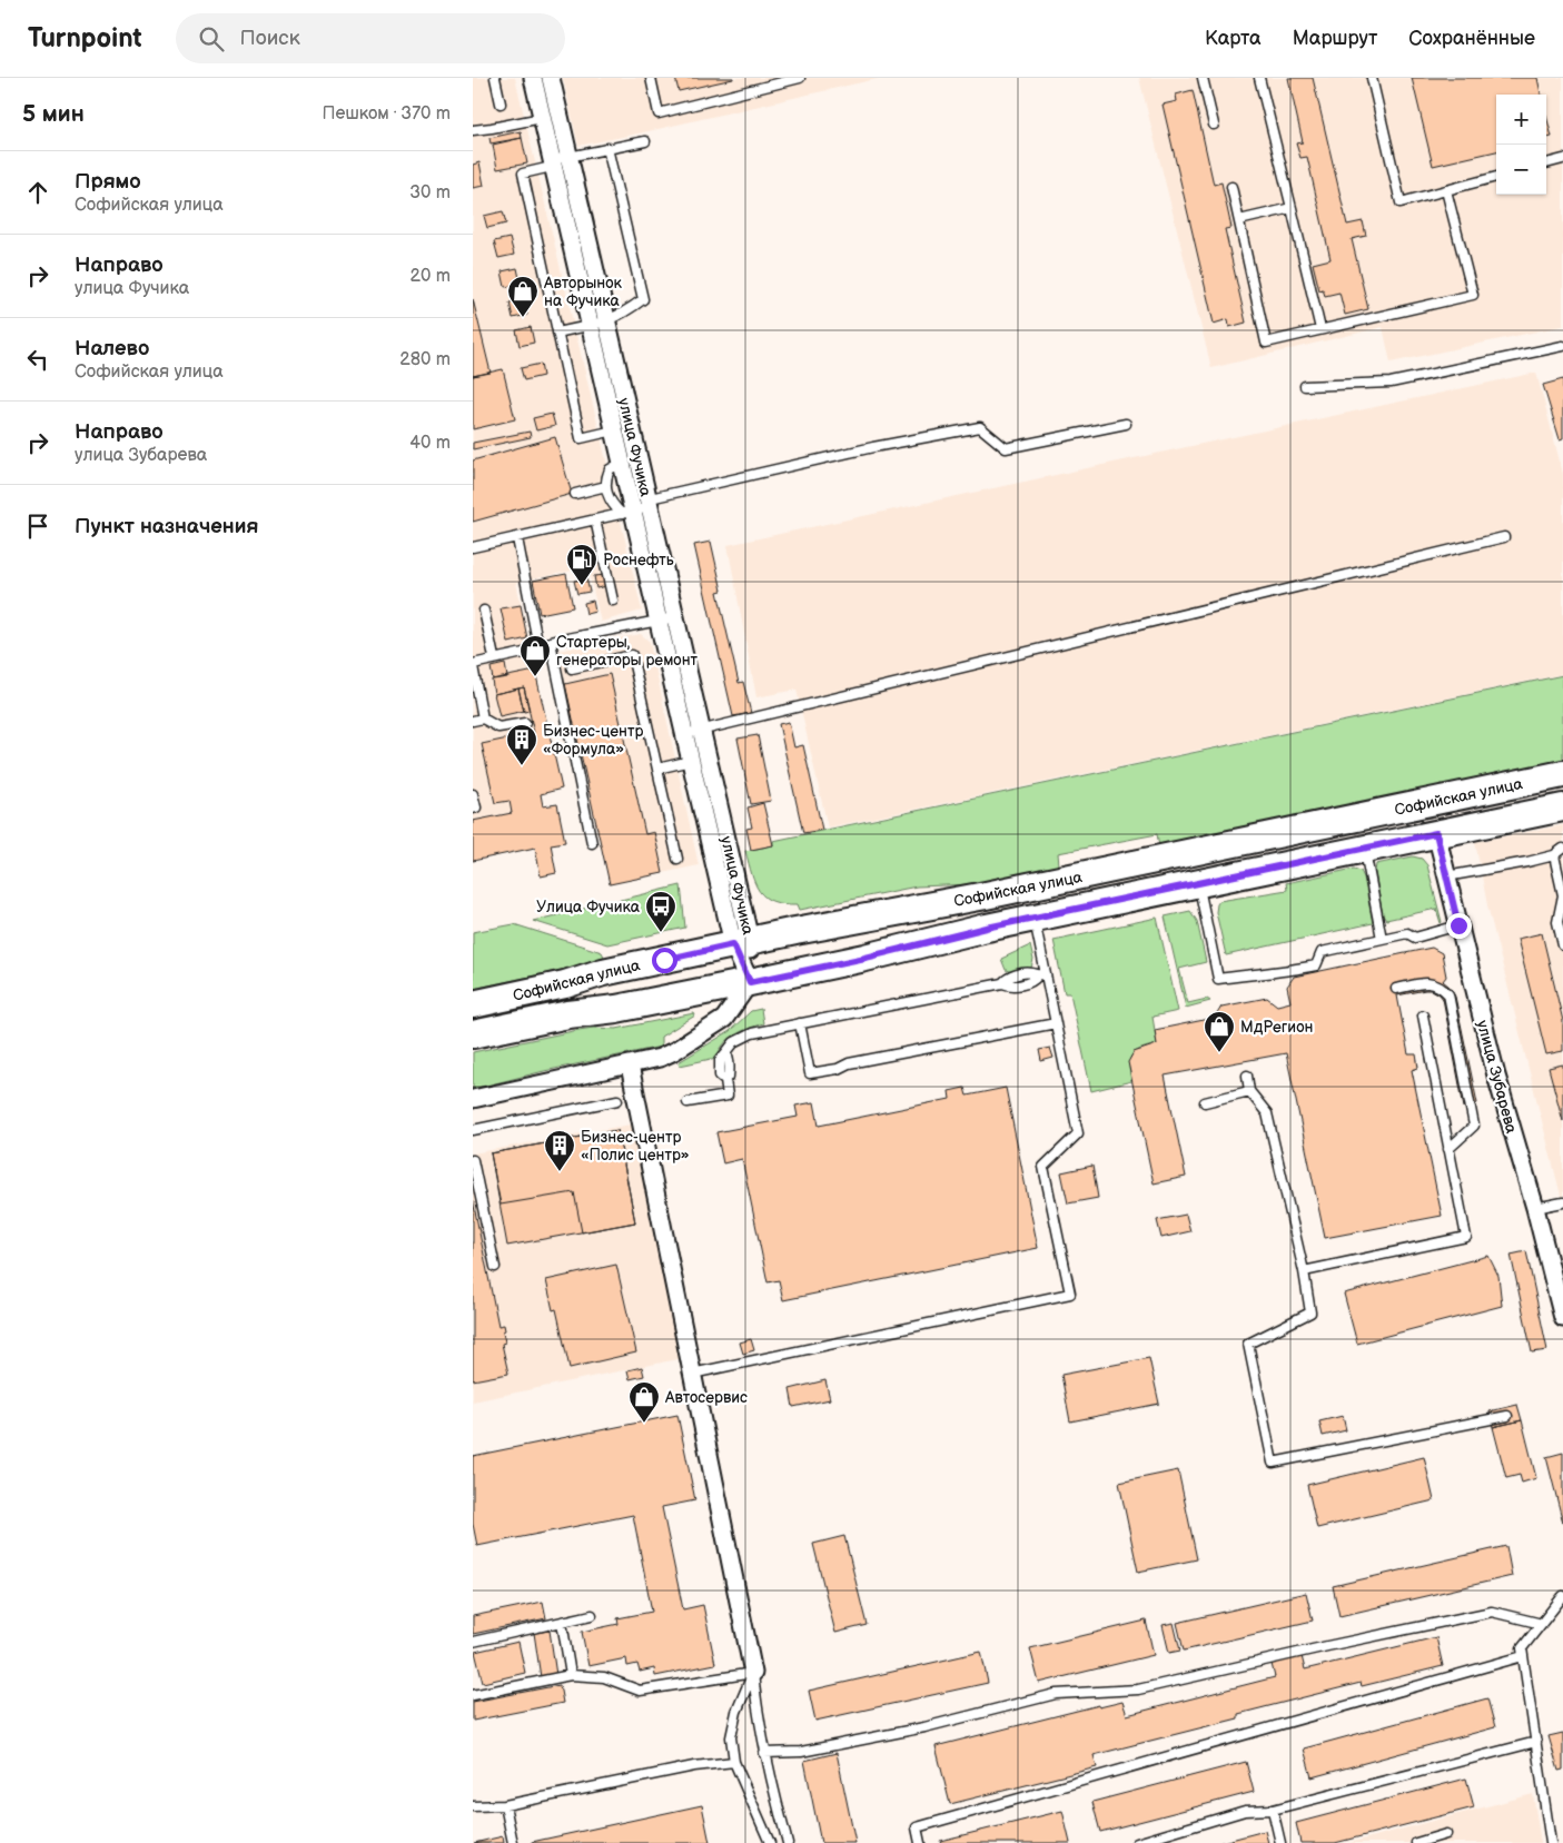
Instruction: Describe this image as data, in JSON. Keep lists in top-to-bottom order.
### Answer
{
  "streets": {
    "main road": ["Софийская улица"],
    "street": ["улица Фучика", "улица Зубарева"]
  },
  "crossings": [
    ["улица Фучика", "Софийская улица"],
    ["Софийская улица", "улица Зубарева"]
  ],
  "places": {
    "shop": [
      "Авторынок на Фучика",
      "Стартеры, генераторы ремонт",
      "МдРегион",
      "Автосервис"
    ],
    "fuel station": ["Роснефть"],
    "building": ["Бизнес-центр «Формула»", "Бизнес-центр «Полис центр»"],
    "bus stop": ["Улица Фучика"]
  },
  "page": {
    "header": "Turnpoint",
    "search": "Поиск",
    "nav": ["Карта", "Маршрут", "Сохранённые"],
    "heading": ["5 мин", "Пешком · 370 m"],
    "map_buttons": ["+", "−"],
    "list": [
      ["Прямо", "Софийская улица", "30 m"],
      ["Направо", "улица Фучика", "20 m"],
      ["Налево", "Софийская улица", "280 m"],
      ["Направо", "улица Зубарева", "40 m"],
      "Пункт назначения"
    ]
  }
}
